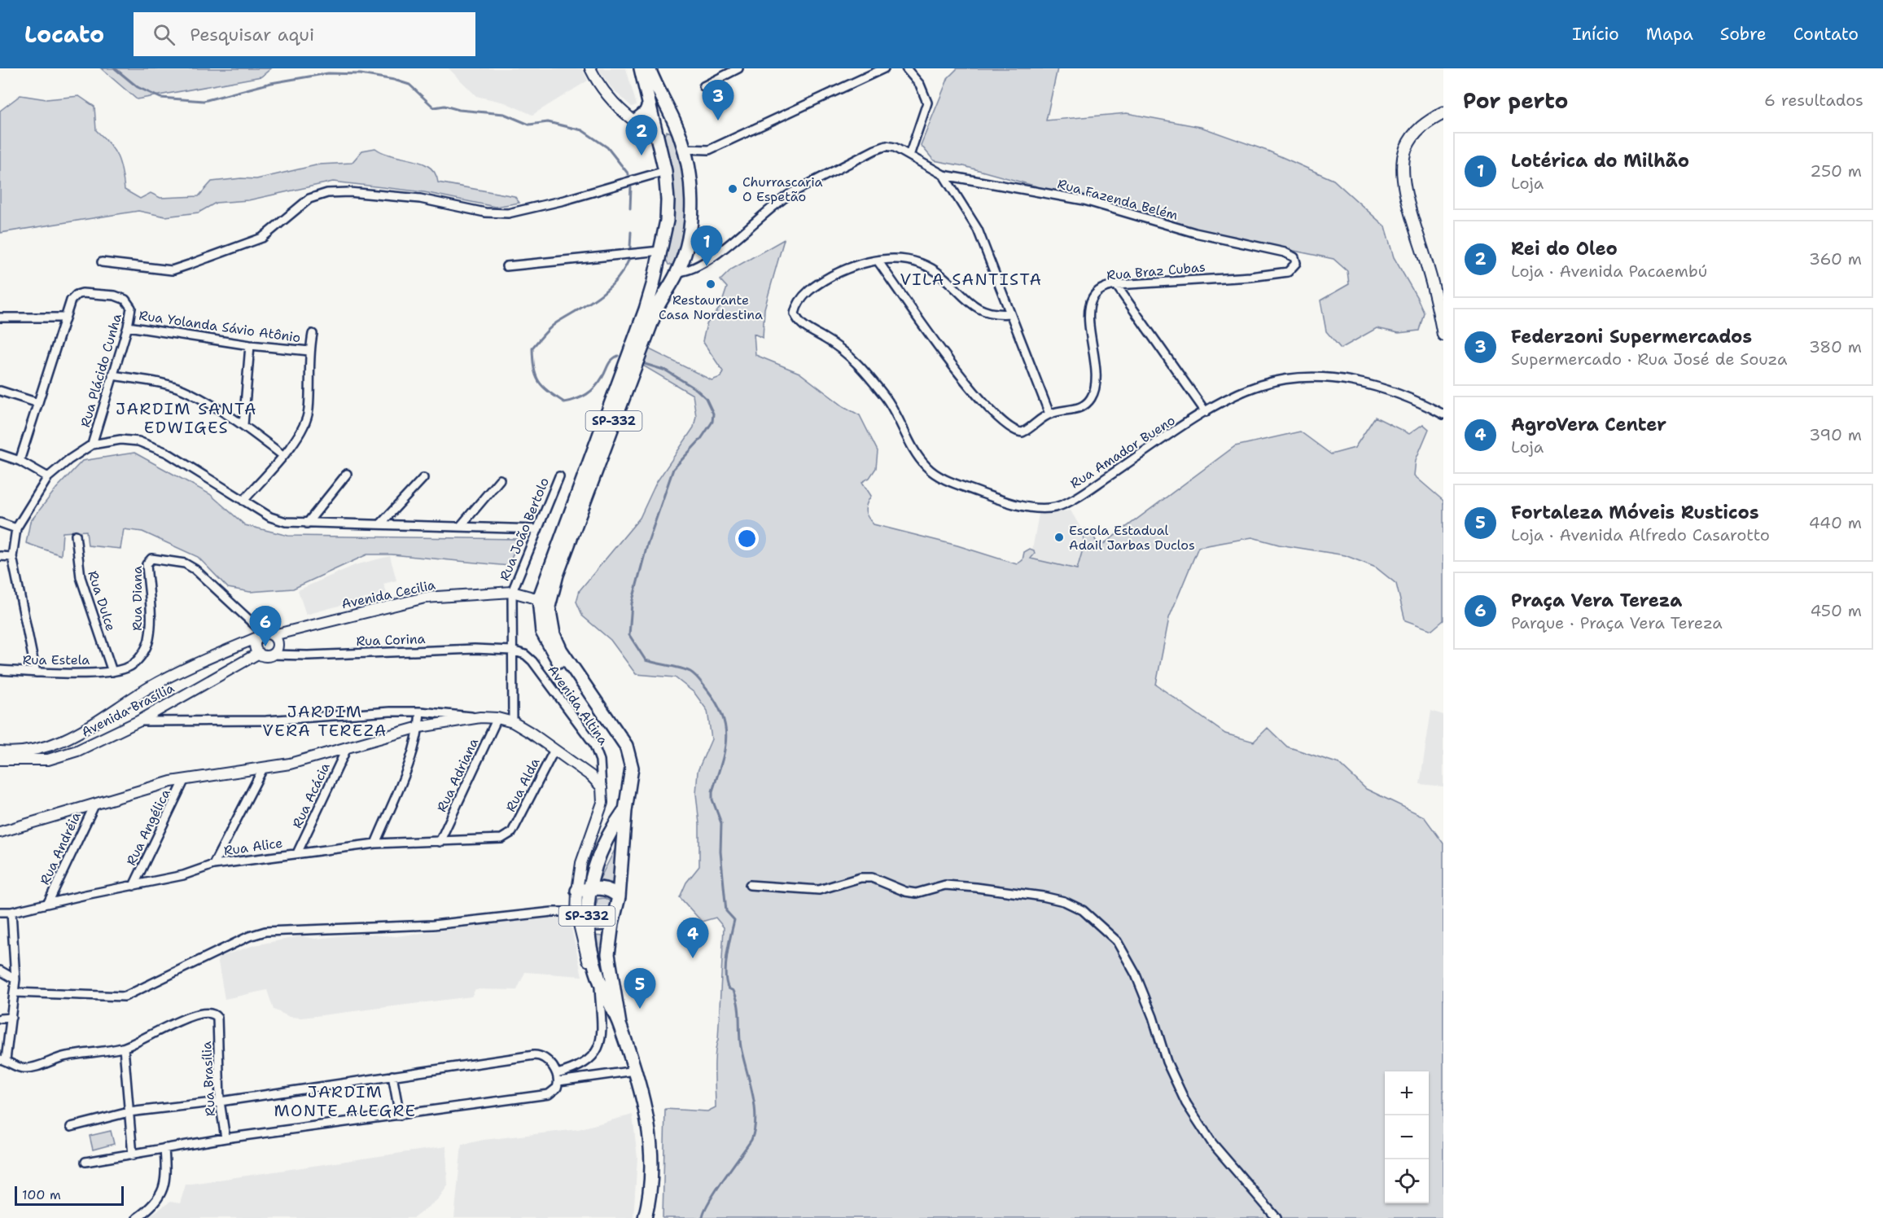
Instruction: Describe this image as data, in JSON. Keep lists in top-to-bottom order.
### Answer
{
  "streets": {
    "main road": ["SP-332"],
    "street": [
      "Rua Fazenda Belém",
      "Rua Braz Cubas",
      "Rua Yolanda Sávio Atônio",
      "Rua Plácido Cunha",
      "Rua Amador Bueno",
      "Rua João Bertolo",
      "Avenida Cecilia",
      "Rua Diana",
      "Rua Dulce",
      "Rua Corina",
      "Rua Estela",
      "Avenida Altina",
      "Avenida Brasília",
      "Rua Adriana",
      "Rua Alda",
      "Rua Acácia",
      "Rua Angélica",
      "Rua Alice",
      "Rua Andréia",
      "Rua Brasília"
    ]
  },
  "crossings": [
    ["Rua Fazenda Belém", "Rua Braz Cubas"],
    ["Rua Yolanda Sávio Atônio", "Rua Plácido Cunha"],
    ["SP-332", "Avenida Cecilia"],
    ["Rua João Bertolo", "Avenida Cecilia"],
    ["Avenida Cecilia", "Rua Diana"],
    ["Avenida Cecilia", "Avenida Brasília"],
    ["Rua Diana", "Rua Dulce"],
    ["Rua Diana", "Rua Estela"],
    ["Rua Diana", "Avenida Brasília"],
    ["Rua Dulce", "Rua Estela"],
    ["Rua Corina", "Avenida Altina"],
    ["Rua Adriana", "Rua Alice"],
    ["Rua Alda", "Rua Alice"],
    ["Rua Acácia", "Rua Alice"],
    ["Rua Angélica", "Rua Alice"],
    ["Rua Alice", "Rua Andréia"]
  ],
  "districts": [
    "VILA SANTISTA",
    "JARDIM SANTA EDWIGES",
    "JARDIM VERA TEREZA",
    "JARDIM MONTE ALEGRE"
  ],
  "places": ["Churrascaria O Espetão", "Restaurante Casa Nordestina", "Escola Estadual Adail Jarbas Duclos"],
  "scale_bar": "100 m",
  "page": {
    "header": "Locato",
    "search": "Pesquisar aqui",
    "nav": [
      "Início",
      "Mapa",
      "Sobre",
      "Contato"
    ],
    "heading": ["Por perto", "6 resultados"],
    "pins": [
      "3",
      "2",
      "1",
      "6",
      "4",
      "5"
    ],
    "list": [
      {
        "mark": "1",
        "name": "Lotérica do Milhão",
        "note": "Loja",
        "value": "250 m"
      },
      {
        "mark": "2",
        "name": "Rei do Oleo",
        "note": "Loja · Avenida Pacaembú",
        "value": "360 m"
      },
      {
        "mark": "3",
        "name": "Federzoni Supermercados",
        "note": "Supermercado · Rua José de Souza",
        "value": "380 m"
      },
      {
        "mark": "4",
        "name": "AgroVera Center",
        "note": "Loja",
        "value": "390 m"
      },
      {
        "mark": "5",
        "name": "Fortaleza Móveis Rusticos",
        "note": "Loja · Avenida Alfredo Casarotto",
        "value": "440 m"
      },
      {
        "mark": "6",
        "name": "Praça Vera Tereza",
        "note": "Parque · Praça Vera Tereza",
        "value": "450 m"
      }
    ],
    "map_buttons": ["+", "−"],
    "scale": "100 m"
  }
}
